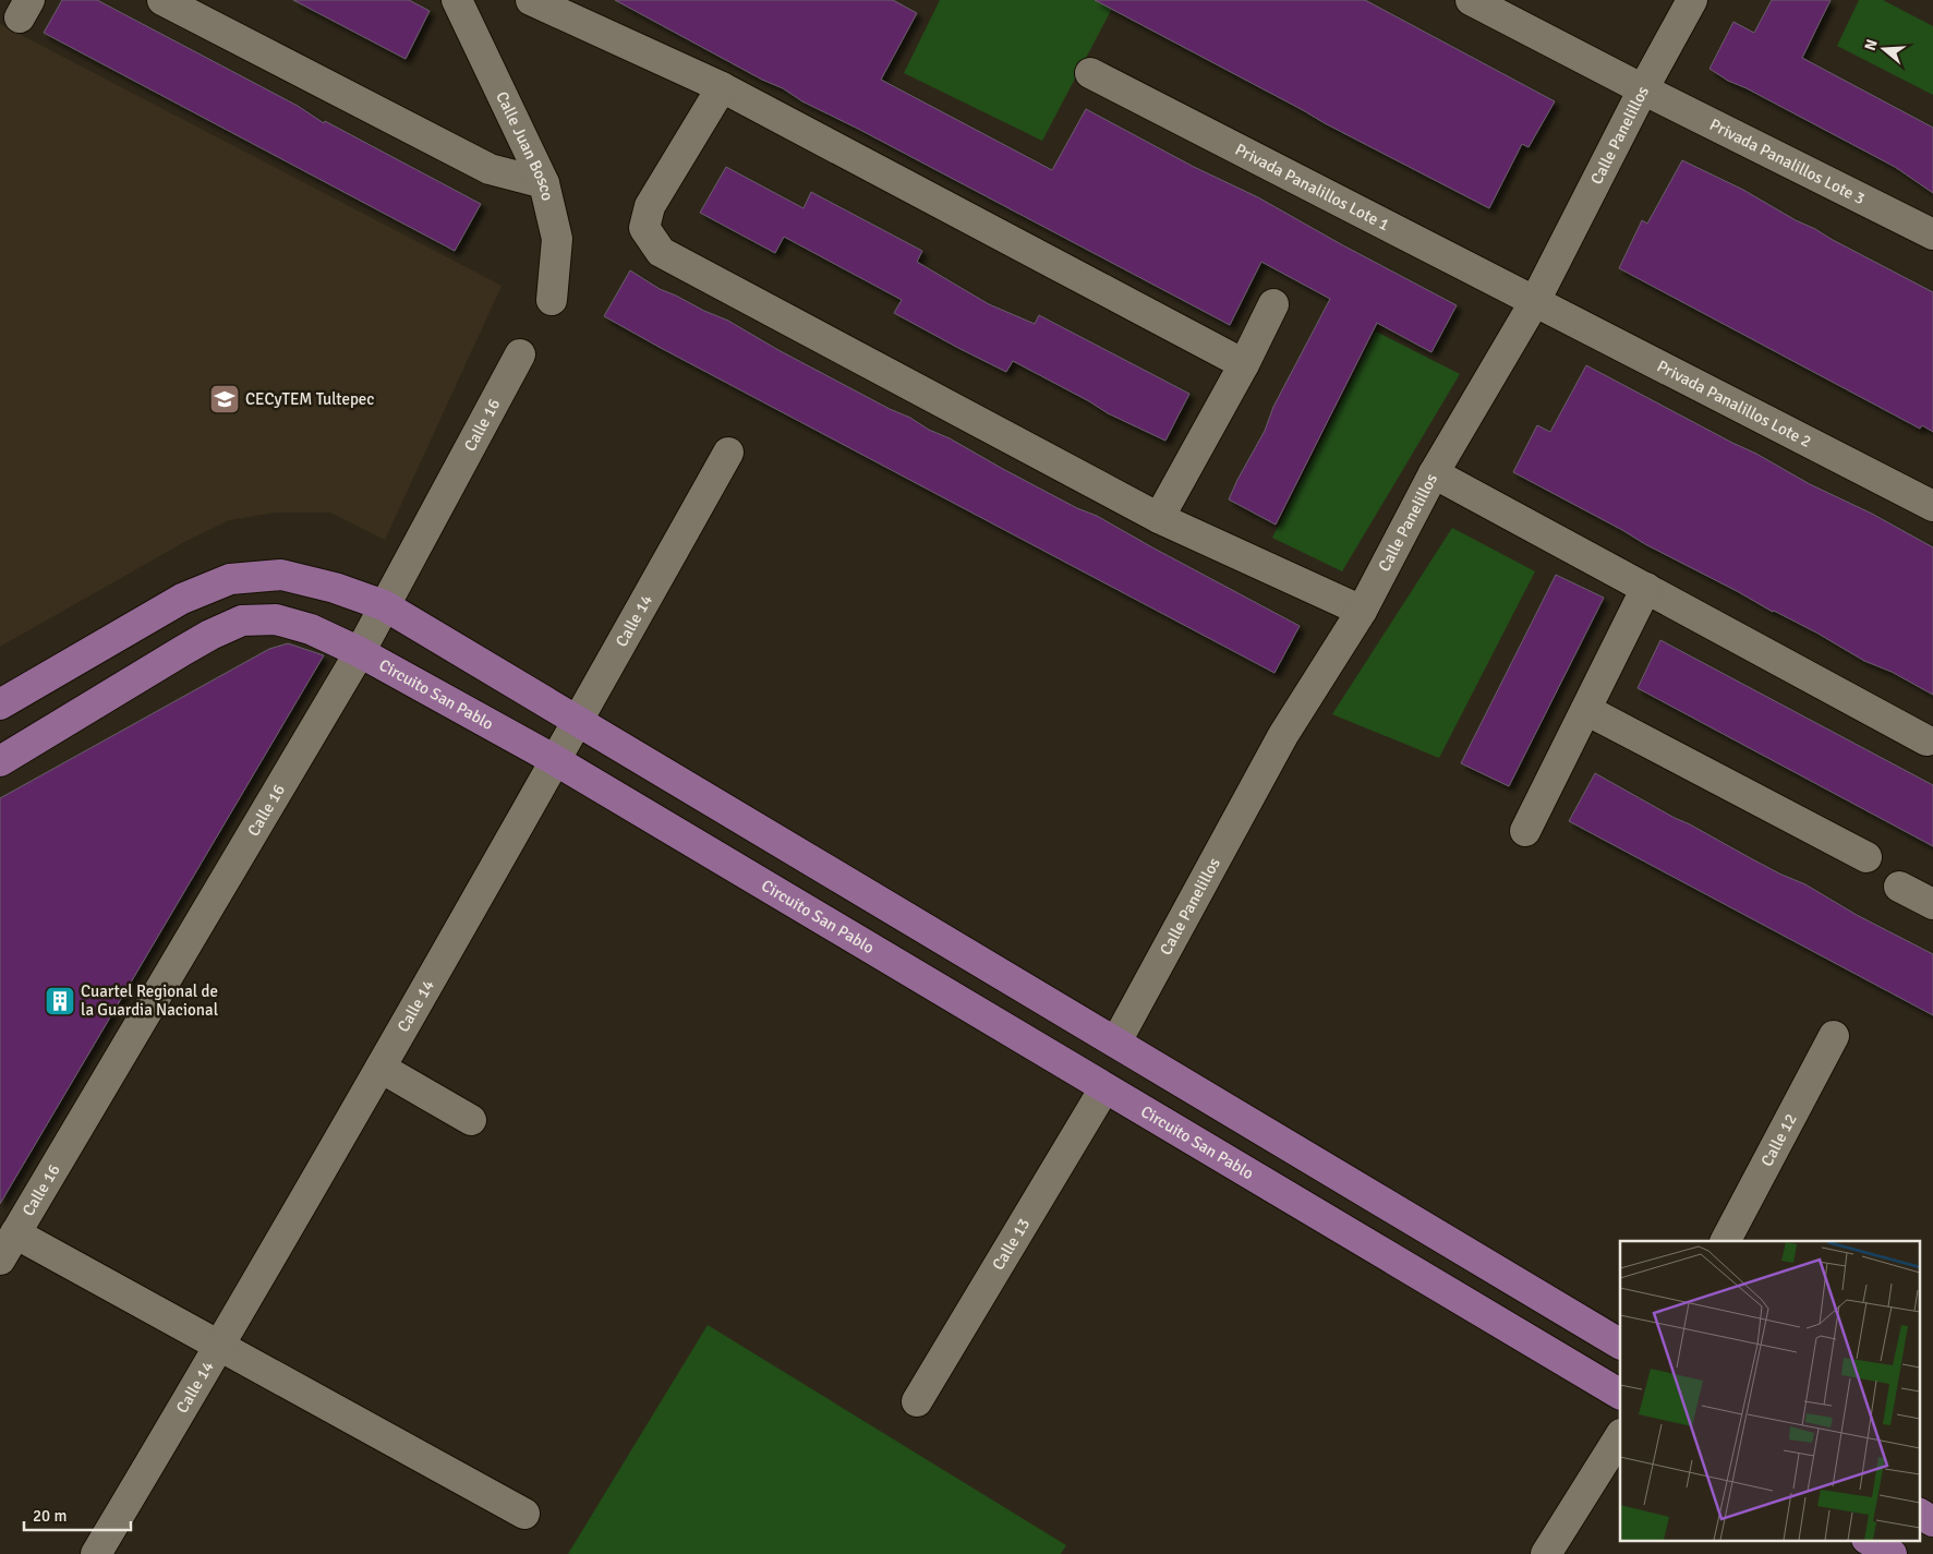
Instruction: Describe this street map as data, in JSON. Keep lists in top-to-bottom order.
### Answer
{
  "streets": {
    "main road": ["Circuito San Pablo"],
    "street": [
      "Calle Panelillos",
      "Calle Juan Bosco",
      "Privada Panalillos Lote 3",
      "Privada Panalillos Lote 1",
      "Privada Panalillos Lote 2",
      "Calle 16",
      "Calle 14",
      "Calle 12",
      "Calle 13"
    ]
  },
  "crossings": [
    ["Calle Panelillos", "Privada Panalillos Lote 3"],
    ["Calle Panelillos", "Privada Panalillos Lote 1"],
    ["Calle Panelillos", "Privada Panalillos Lote 2"],
    ["Privada Panalillos Lote 1", "Privada Panalillos Lote 2"],
    ["Calle 16", "Circuito San Pablo"],
    ["Calle 14", "Circuito San Pablo"],
    ["Circuito San Pablo", "Calle 13"]
  ],
  "places": {
    "school or university": ["CECyTEM Tultepec"],
    "building": ["Cuartel Regional de la Guardia Nacional"]
  },
  "scale_bar": "20 m",
  "north": "left"
}
